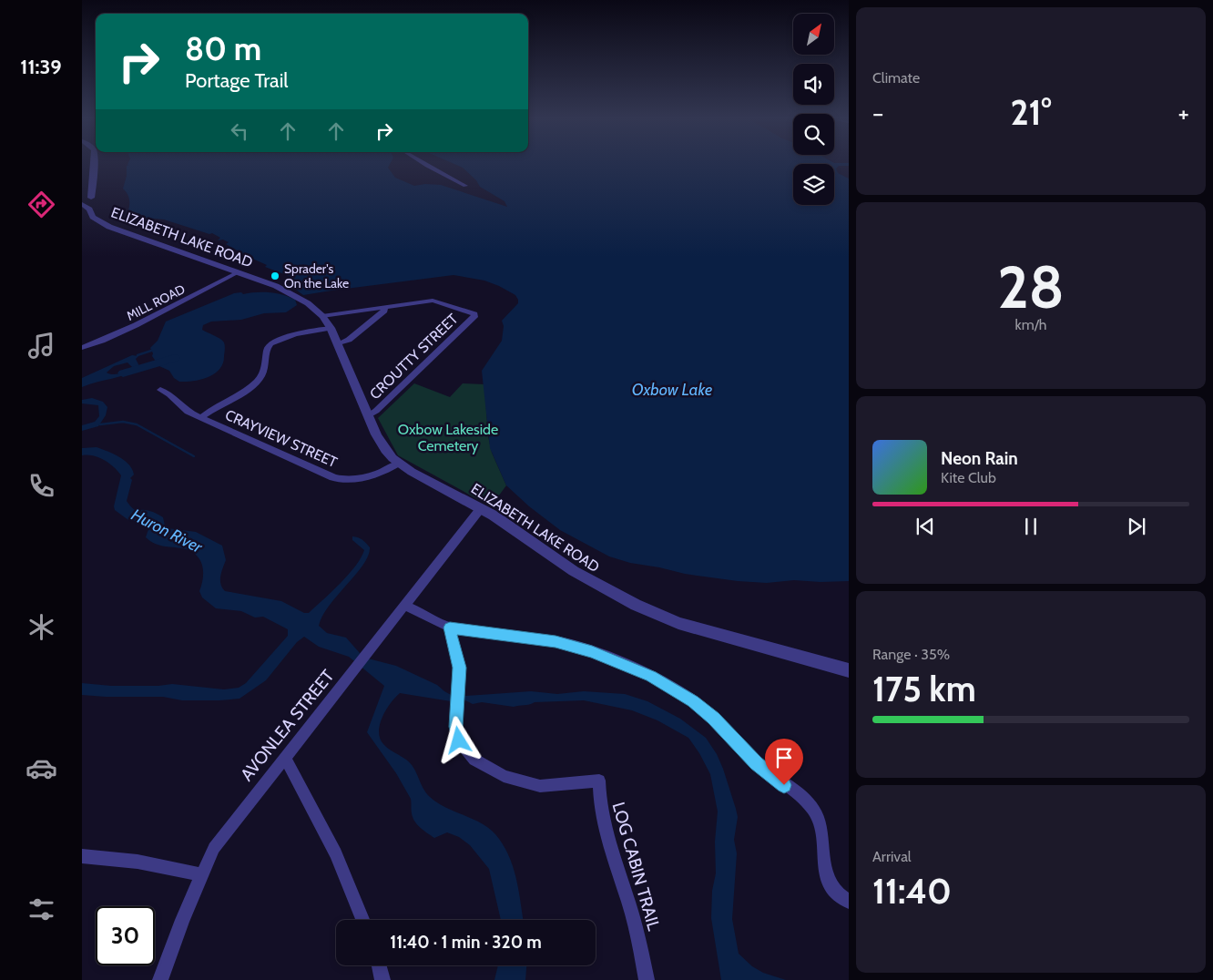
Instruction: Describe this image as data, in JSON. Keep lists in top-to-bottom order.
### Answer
{
  "streets": {
    "street": [
      "ELIZABETH LAKE ROAD",
      "MILL ROAD",
      "CROUTTY STREET",
      "CRAYVIEW STREET",
      "AVONLEA STREET",
      "LOG CABIN TRAIL"
    ]
  },
  "crossings": [
    ["ELIZABETH LAKE ROAD", "MILL ROAD"],
    ["ELIZABETH LAKE ROAD", "CROUTTY STREET"],
    ["ELIZABETH LAKE ROAD", "CRAYVIEW STREET"],
    ["ELIZABETH LAKE ROAD", "AVONLEA STREET"]
  ],
  "water": ["Oxbow Lake", "Huron River"],
  "parks": ["Oxbow Lakeside Cemetery"],
  "places": ["Sprader's On the Lake"],
  "north": "top right",
  "page": {
    "tabs": "11:39",
    "tile": [
      "Climate",
      ["28", "km/h"],
      ["Range · 35%", "175 km"],
      ["Arrival", "11:40"]
    ],
    "turn": ["80 m", "Portage Trail"],
    "heat": ["−", "21°", "+"],
    "song": ["Neon Rain", "Kite Club"],
    "limit": "30",
    "trip": "11:40 · 1 min · 320 m"
  }
}
